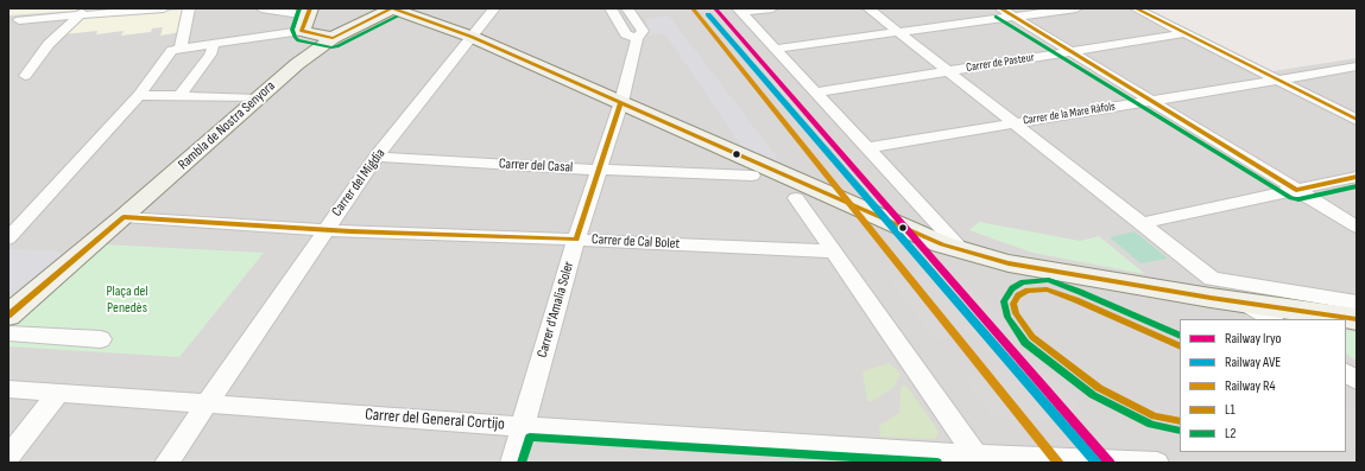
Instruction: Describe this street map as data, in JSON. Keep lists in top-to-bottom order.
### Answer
{
  "streets": {
    "street": [
      "Carrer de Pasteur",
      "Carrer de la Mare Ràfols",
      "Rambla de Nostra Senyora",
      "Carrer del Casal",
      "Carrer del Migdia",
      "Carrer de Cal Bolet",
      "Carrer d'Amalia Soler",
      "Carrer del General Cortijo"
    ]
  },
  "crossings": [
    ["Rambla de Nostra Senyora", "Carrer de Cal Bolet"],
    ["Carrer del Casal", "Carrer del Migdia"],
    ["Carrer del Casal", "Carrer d'Amalia Soler"],
    ["Carrer del Migdia", "Carrer de Cal Bolet"],
    ["Carrer del Migdia", "Carrer del General Cortijo"],
    ["Carrer de Cal Bolet", "Carrer d'Amalia Soler"],
    ["Carrer d'Amalia Soler", "Carrer del General Cortijo"]
  ],
  "parks": ["Plaça del Penedès"],
  "lines": [
    "rail line Iryo",
    "rail line R4",
    "transit line L1",
    "transit line L2",
    "rail line AVE"
  ],
  "legend": [
    "Railway Iryo",
    "Railway AVE",
    "Railway R4",
    "L1",
    "L2"
  ]
}
